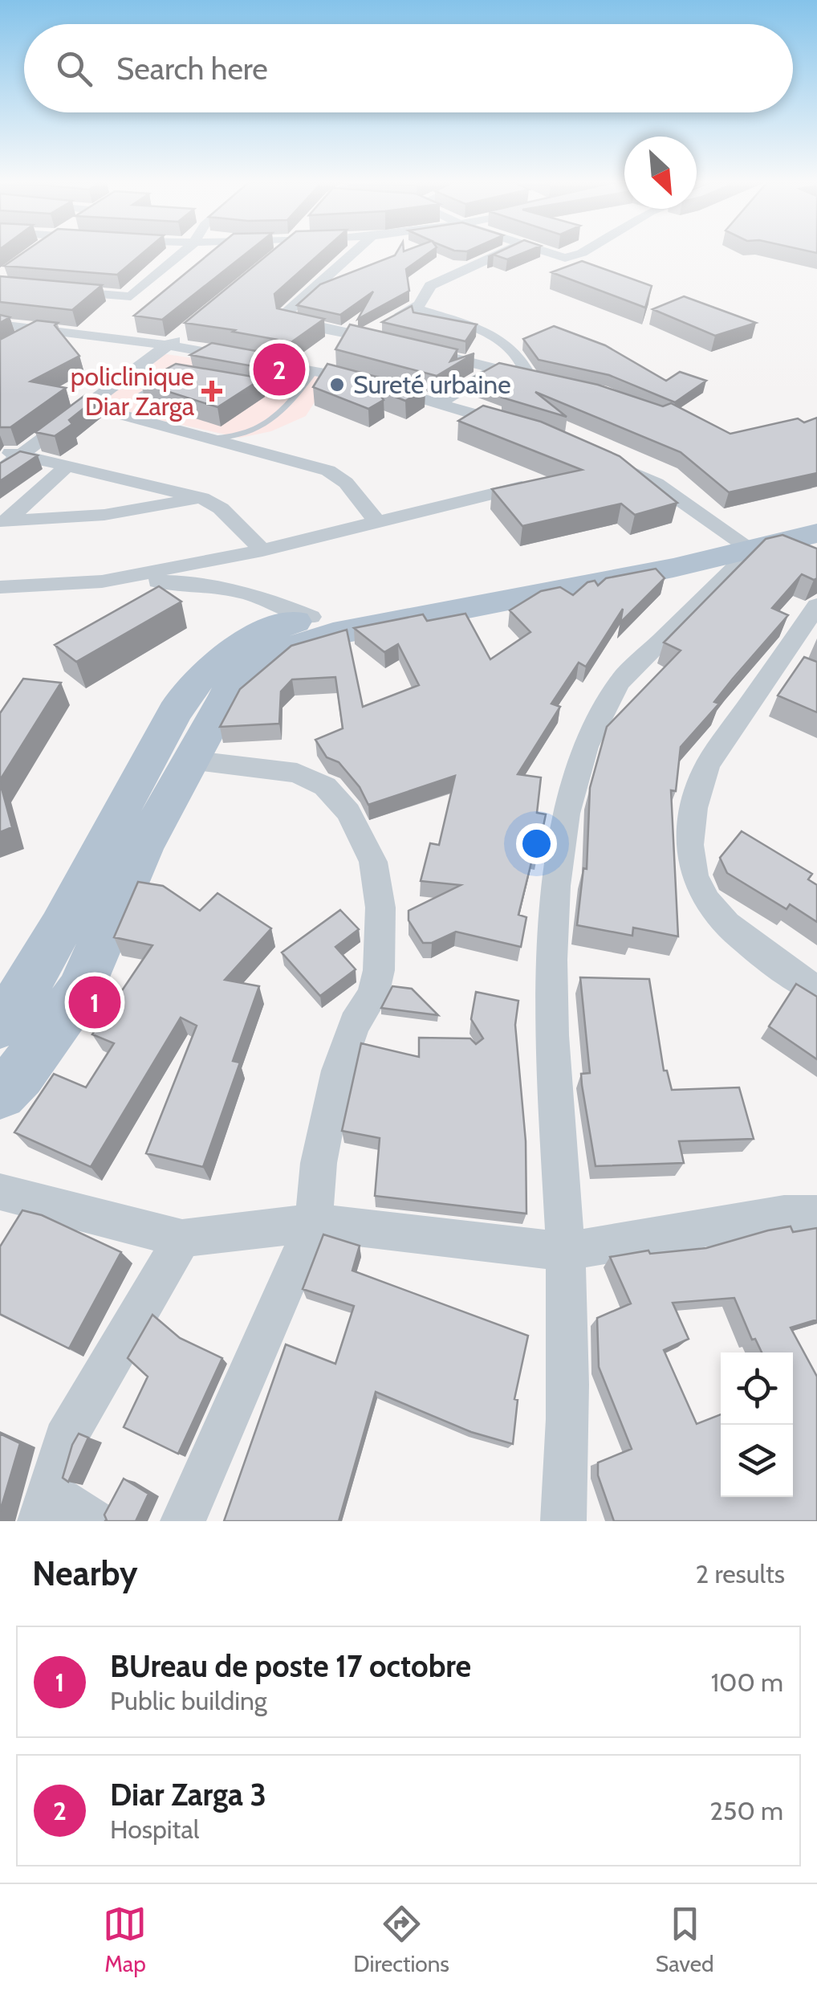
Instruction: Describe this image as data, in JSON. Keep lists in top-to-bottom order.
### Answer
{
  "places": {
    "other": ["Sureté urbaine"],
    "health": ["policlinique Diar Zarga"]
  },
  "north": "bottom right",
  "page": {
    "search": "Search here",
    "pins": ["2", "1"],
    "heading": ["Nearby", "2 results"],
    "list": [
      {
        "mark": "1",
        "name": "BUreau de poste 17 octobre",
        "note": "Public building",
        "value": "100 m"
      },
      {
        "mark": "2",
        "name": "Diar Zarga 3",
        "note": "Hospital",
        "value": "250 m"
      }
    ],
    "nav": ["Map", "Directions", "Saved"]
  }
}
